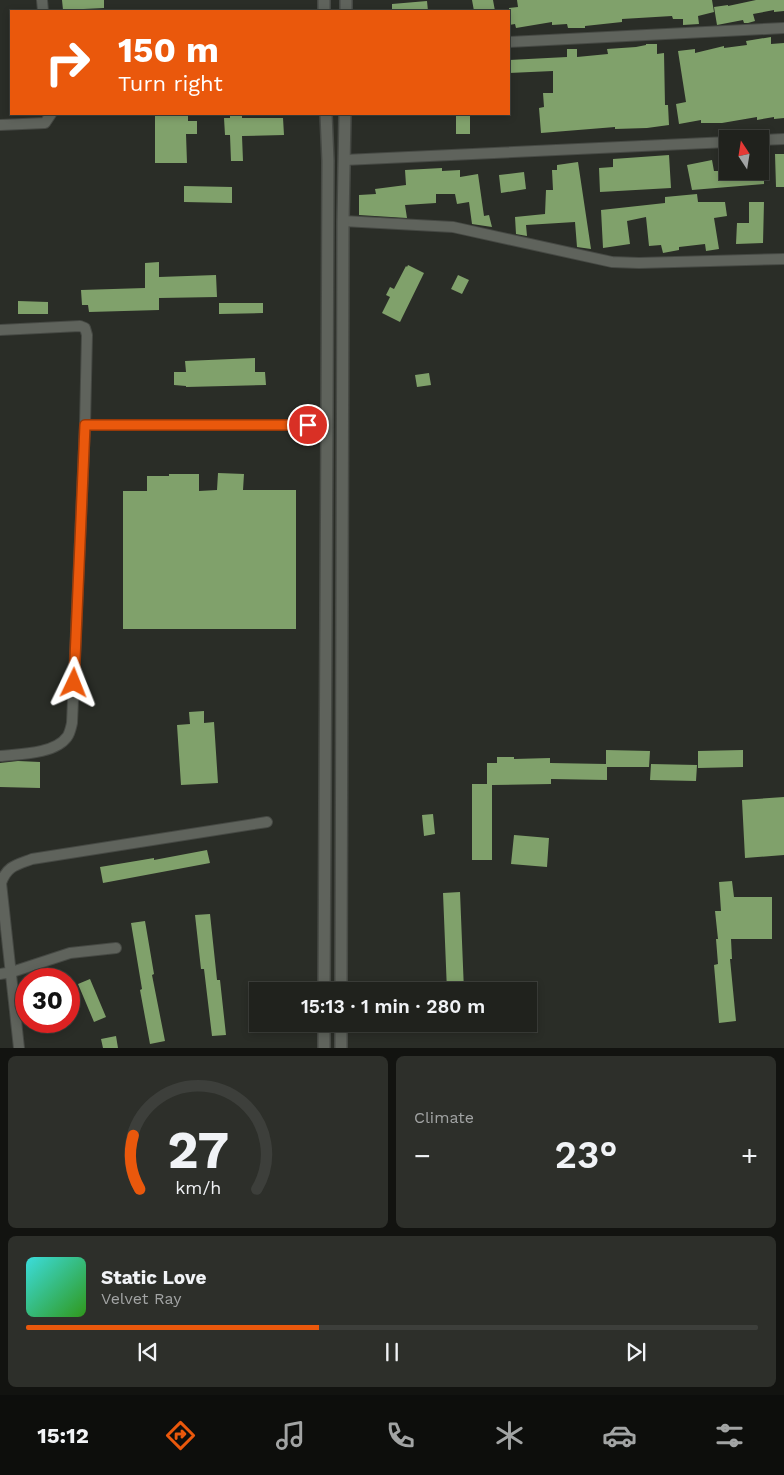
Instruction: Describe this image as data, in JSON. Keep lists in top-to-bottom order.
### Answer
{
  "north": "top",
  "page": {
    "turn": ["150 m", "Turn right"],
    "limit": "30",
    "trip": "15:13 · 1 min · 280 m",
    "tile": "Climate",
    "heat": ["−", "23°", "+"],
    "song": ["Static Love", "Velvet Ray"],
    "tabs": "15:12",
    "gauge": ["27", "km/h"]
  }
}
